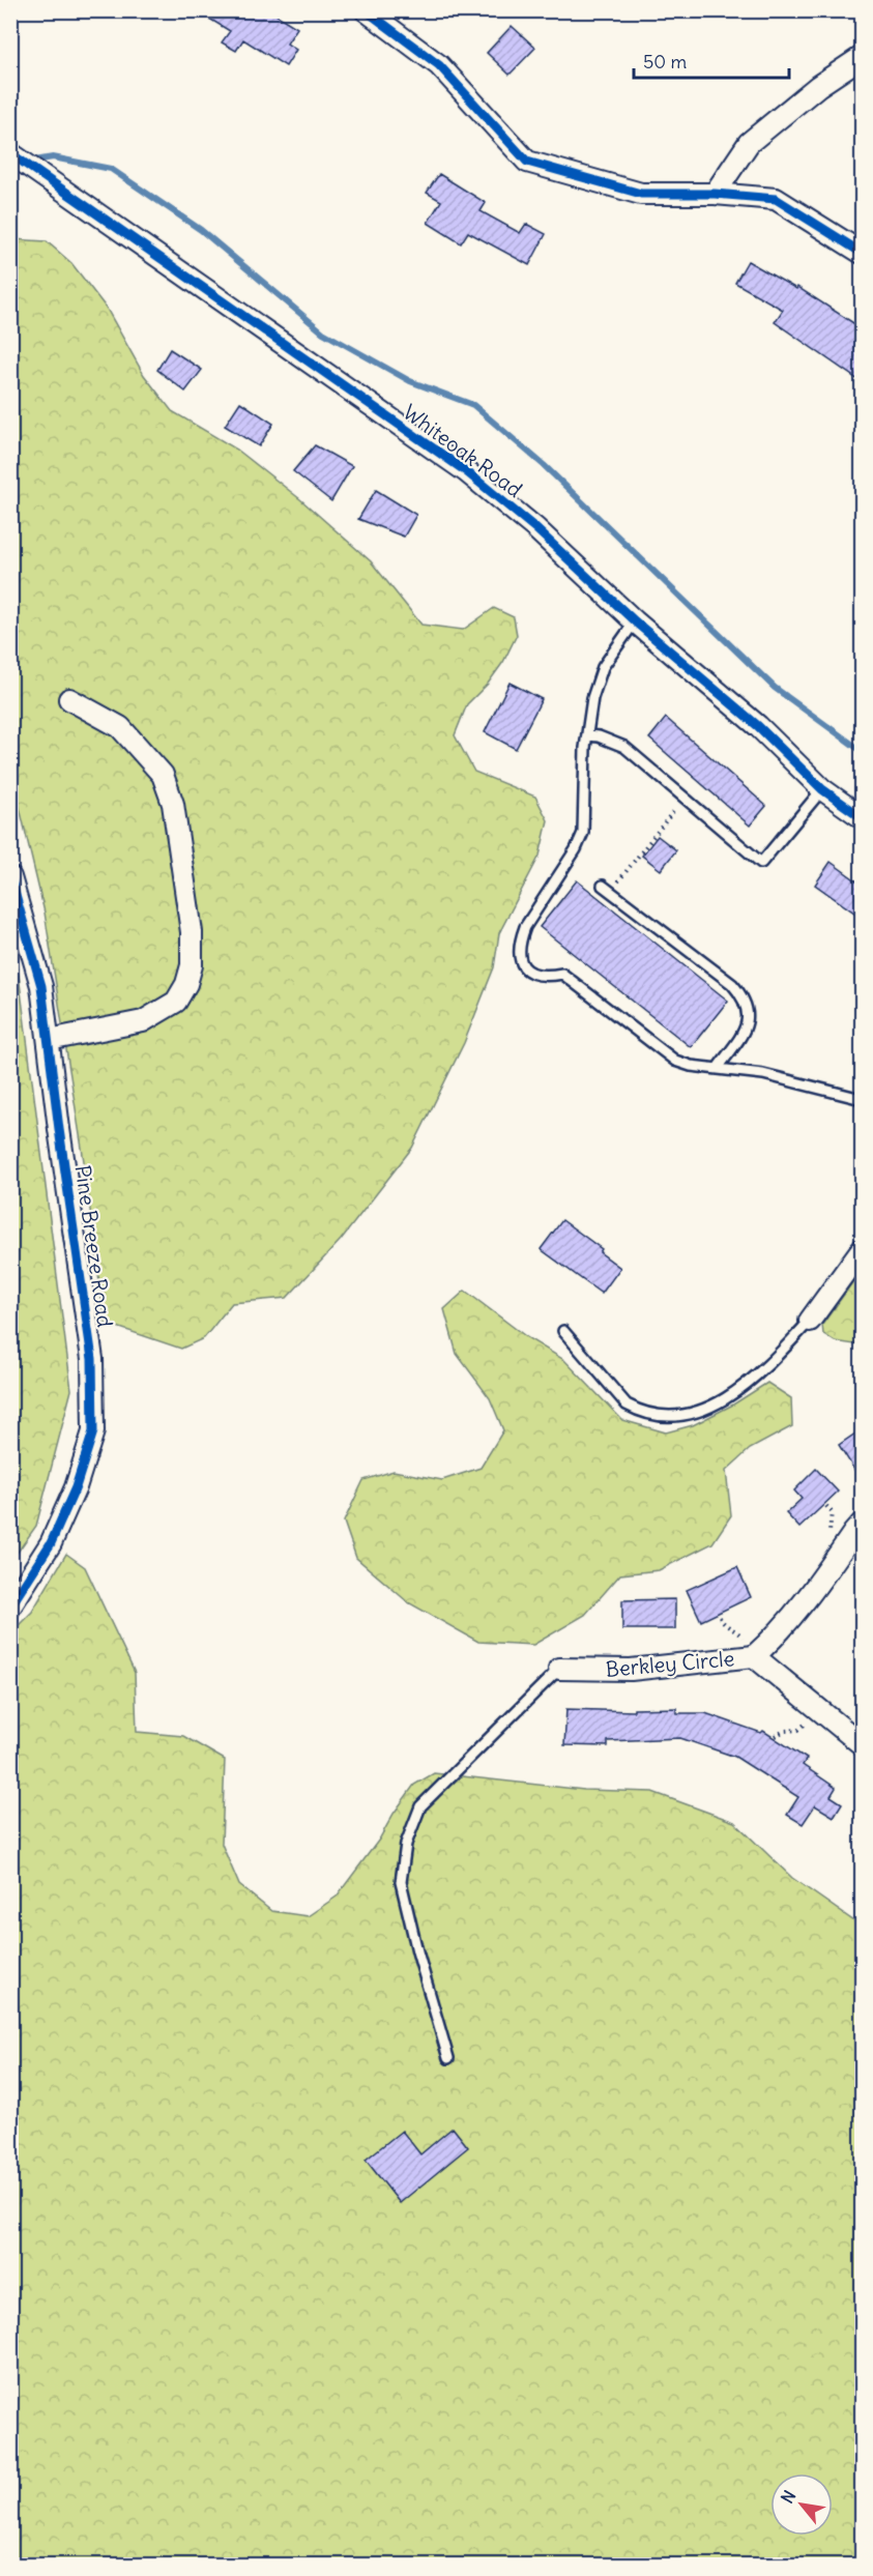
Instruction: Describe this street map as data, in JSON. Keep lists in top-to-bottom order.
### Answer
{
  "streets": {
    "street": ["Whiteoak Road", "Pine Breeze Road", "Berkley Circle"]
  },
  "scale_bar": "50 m",
  "north": "top left"
}
